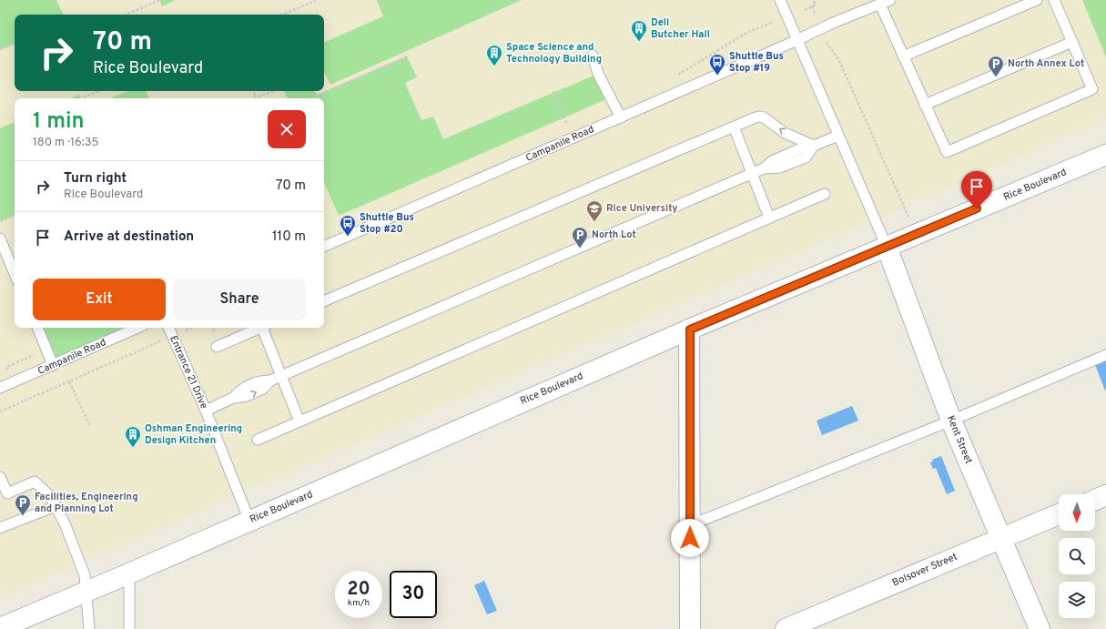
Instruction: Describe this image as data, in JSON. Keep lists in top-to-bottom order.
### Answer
{
  "streets": {
    "main road": ["Rice Boulevard", "Kent Street", "Bolsover Street"],
    "lane": ["Campanile Road", "Entrance 21 Drive"]
  },
  "crossings": [
    ["Rice Boulevard", "Entrance 21 Drive"],
    ["Rice Boulevard", "Kent Street"],
    ["Kent Street", "Bolsover Street"]
  ],
  "places": {
    "building": ["Dell Butcher Hall", "Space Science and Technology Building", "Oshman Engineering Design Kitchen"],
    "bus stop": ["Shuttle Bus Stop #19", "Shuttle Bus Stop #20"],
    "parking": ["North Annex Lot", "North Lot", "Facilities, Engineering and Planning Lot"],
    "school or university": ["Rice University"]
  },
  "north": "bottom",
  "page": {
    "turn": ["70 m", "Rice Boulevard"],
    "heading": ["1 min", "180 m · 16:35"],
    "list": [
      {
        "name": "Turn right",
        "note": "Rice Boulevard",
        "value": "70 m"
      },
      {
        "name": "Arrive at destination",
        "value": "110 m"
      }
    ],
    "buttons": ["Exit", "Share"],
    "speed": "20 km/h",
    "limit": "30"
  }
}
